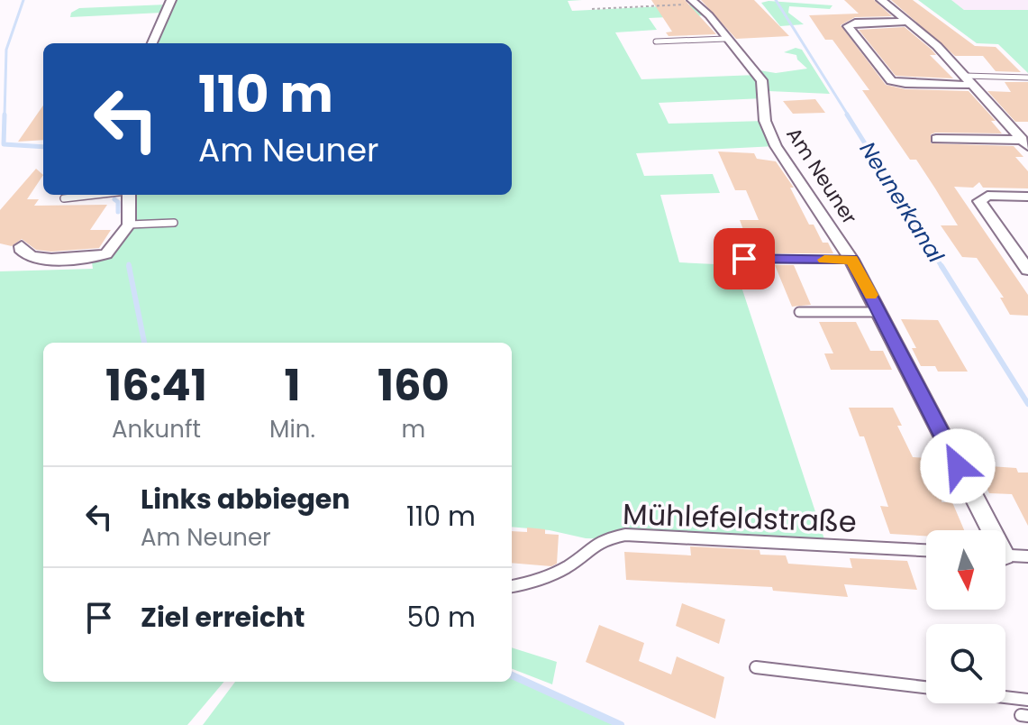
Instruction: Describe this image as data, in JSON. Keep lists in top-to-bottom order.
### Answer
{
  "streets": {
    "street": ["Am Neuner"],
    "lane": ["Mühlefeldstraße"]
  },
  "water": ["Neunerkanal"],
  "north": "bottom",
  "page": {
    "turn": ["110 m", "Am Neuner"],
    "eta": [
      "16:41",
      "Ankunft",
      "1",
      "Min.",
      "160",
      "m"
    ],
    "list": [
      {
        "name": "Links abbiegen",
        "note": "Am Neuner",
        "value": "110 m"
      },
      {
        "name": "Ziel erreicht",
        "value": "50 m"
      }
    ]
  }
}
